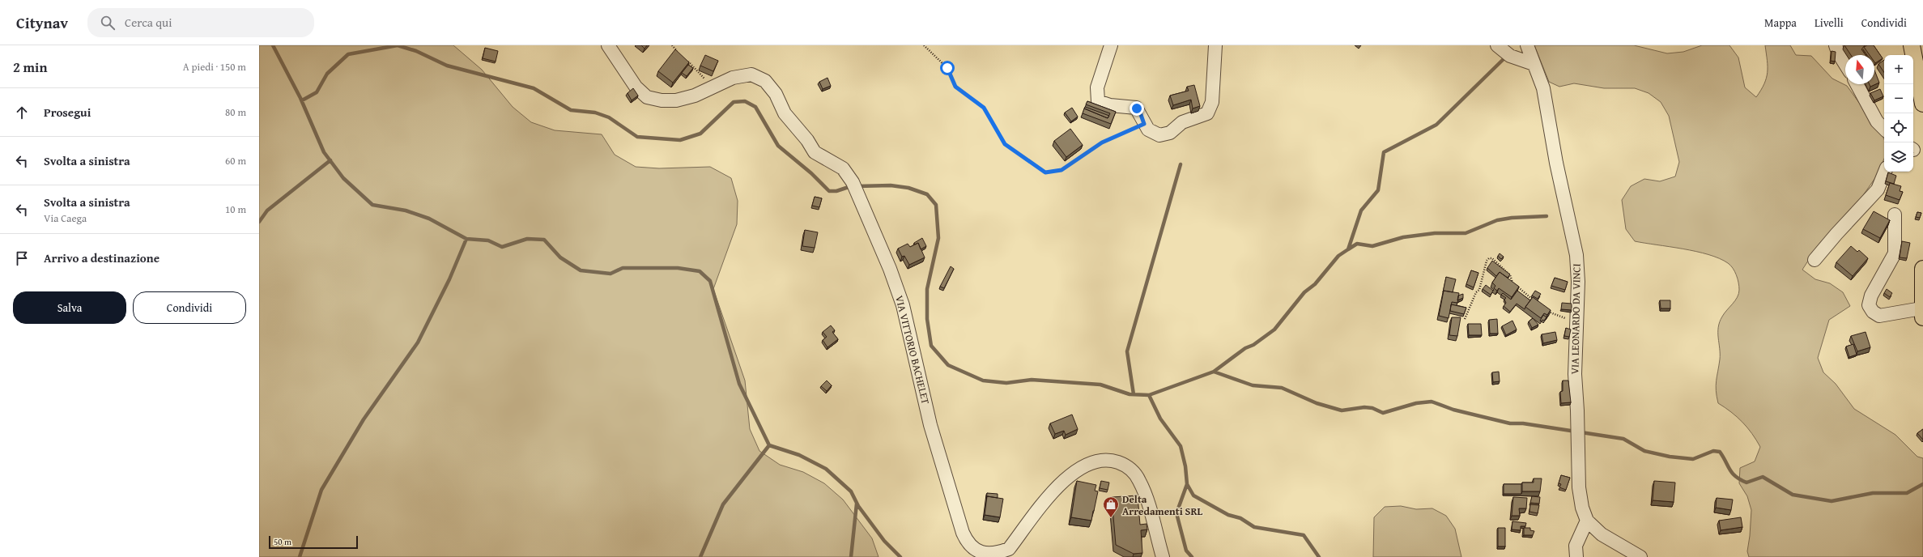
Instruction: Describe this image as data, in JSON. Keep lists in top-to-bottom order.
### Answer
{
  "streets": {
    "street": ["VIA LEONARDO DA VINCI", "VIA VITTORIO BACHELET"]
  },
  "places": {
    "shop": ["Delta Arredamenti SRL"]
  },
  "scale_bar": "50 m",
  "north": "top",
  "page": {
    "header": "Citynav",
    "search": "Cerca qui",
    "nav": ["Mappa", "Livelli", "Condividi"],
    "heading": ["2 min", "A piedi · 150 m"],
    "map_buttons": ["+", "−"],
    "list": [
      ["Prosegui", "80 m"],
      ["Svolta a sinistra", "60 m"],
      ["Svolta a sinistra", "Via Caega", "10 m"],
      "Arrivo a destinazione"
    ],
    "buttons": ["Salva", "Condividi"],
    "scale": "50 m"
  }
}
